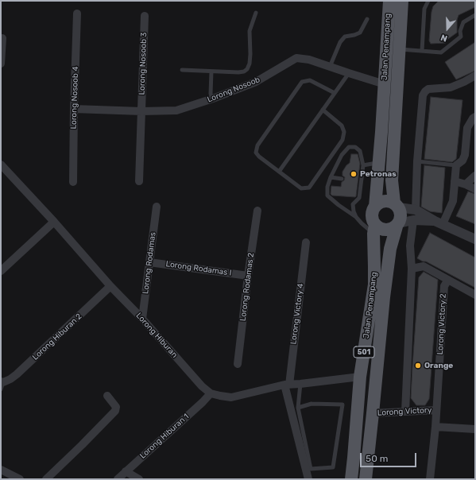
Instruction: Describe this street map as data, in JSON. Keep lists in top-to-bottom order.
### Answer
{
  "streets": {
    "main road": ["Jalan Penampang", "501"],
    "street": [
      "Lorong Nosoob 3",
      "Lorong Nosoob",
      "Lorong Nosoob 4",
      "Lorong Rodamas",
      "Lorong Rodamas I",
      "Lorong Rodamas 2",
      "Lorong Victory 4",
      "Lorong Victory 2",
      "Lorong Hiburan",
      "Lorong Hiburan 2",
      "Lorong Victory",
      "Lorong Hiburan 1"
    ]
  },
  "crossings": [
    ["Jalan Penampang", "Lorong Nosoob"],
    ["Jalan Penampang", "Lorong Victory"],
    ["Lorong Nosoob 3", "Lorong Nosoob"],
    ["Lorong Nosoob", "Lorong Nosoob 4"],
    ["Lorong Rodamas", "Lorong Rodamas I"],
    ["Lorong Rodamas", "Lorong Hiburan"],
    ["Lorong Rodamas I", "Lorong Rodamas 2"],
    ["Lorong Victory 2", "Lorong Victory"],
    ["Lorong Hiburan", "Lorong Hiburan 2"],
    ["Lorong Hiburan", "Lorong Hiburan 1"]
  ],
  "places": ["Petronas", "Orange"],
  "scale_bar": "50 m",
  "north": "bottom"
}
